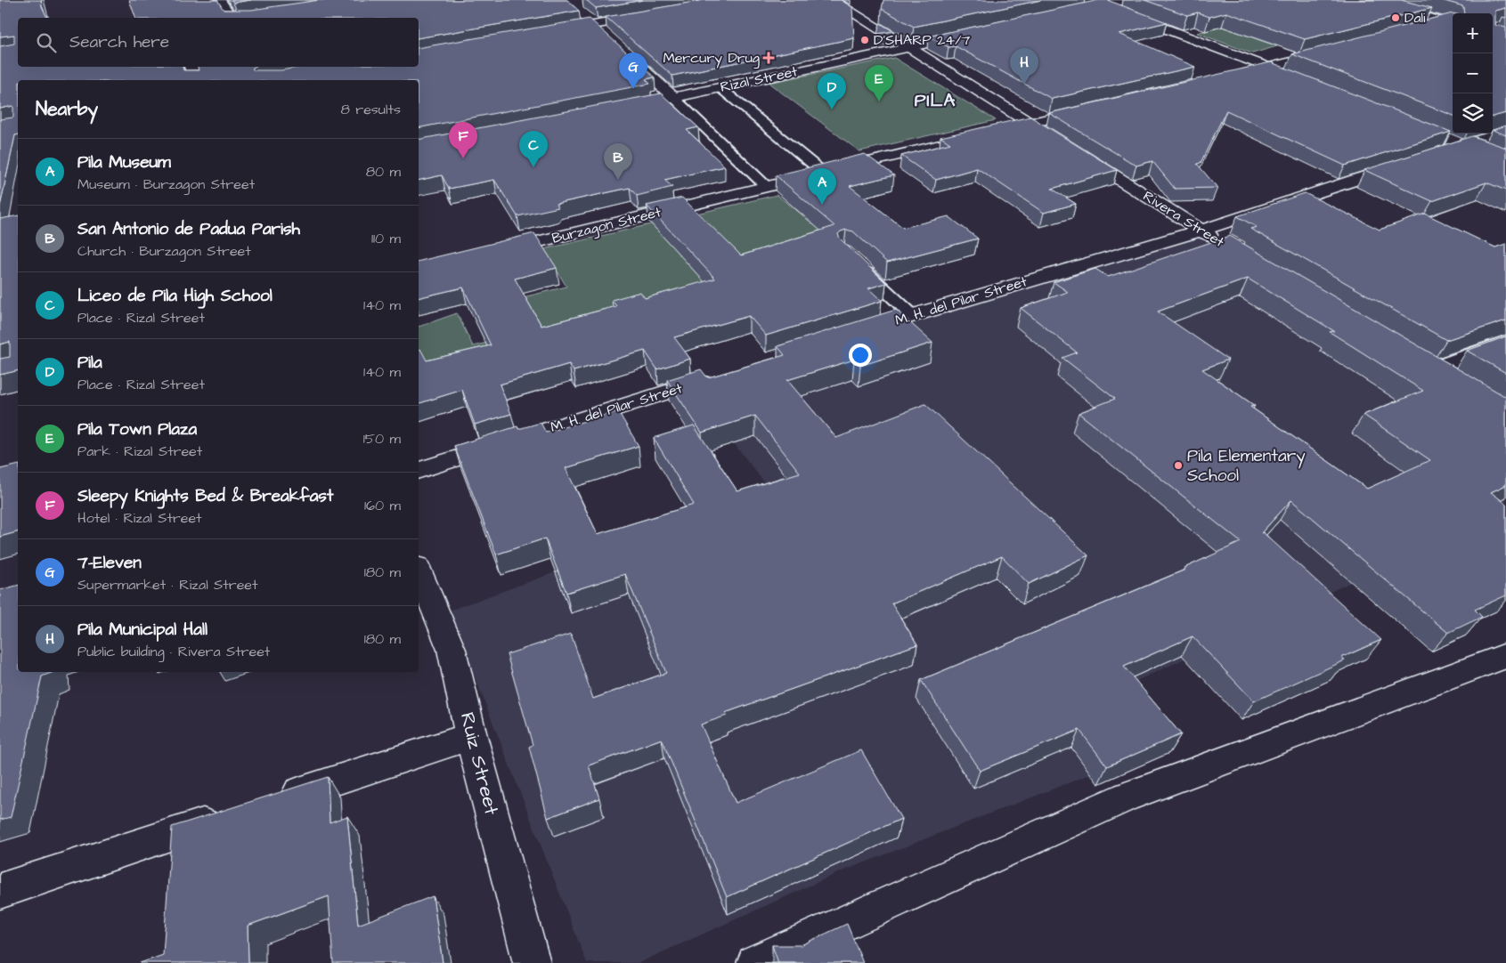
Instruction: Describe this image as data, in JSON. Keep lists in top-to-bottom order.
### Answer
{
  "streets": {
    "street": [
      "Rizal Street",
      "Rivera Street",
      "Burzagon Street",
      "M. H. del Pilar Street",
      "Ruiz Street"
    ]
  },
  "crossings": [
    ["Rivera Street", "M. H. del Pilar Street"]
  ],
  "districts": ["PILA"],
  "places": {
    "other": ["Dali", "D'SHARP 24/7", "Pila Elementary School"],
    "health": ["Mercury Drug"]
  },
  "page": {
    "map_buttons": ["+", "−"],
    "search": "Search here",
    "pins": [
      "H",
      "G",
      "E",
      "D",
      "F",
      "C",
      "B",
      "A"
    ],
    "heading": ["Nearby", "8 results"],
    "list": [
      {
        "mark": "A",
        "name": "Pila Museum",
        "note": "Museum · Burzagon Street",
        "value": "80 m"
      },
      {
        "mark": "B",
        "name": "San Antonio de Padua Parish",
        "note": "Church · Burzagon Street",
        "value": "110 m"
      },
      {
        "mark": "C",
        "name": "Liceo de Pila High School",
        "note": "Place · Rizal Street",
        "value": "140 m"
      },
      {
        "mark": "D",
        "name": "Pila",
        "note": "Place · Rizal Street",
        "value": "140 m"
      },
      {
        "mark": "E",
        "name": "Pila Town Plaza",
        "note": "Park · Rizal Street",
        "value": "150 m"
      },
      {
        "mark": "F",
        "name": "Sleepy Knights Bed & Breakfast",
        "note": "Hotel · Rizal Street",
        "value": "160 m"
      },
      {
        "mark": "G",
        "name": "7-Eleven",
        "note": "Supermarket · Rizal Street",
        "value": "180 m"
      },
      {
        "mark": "H",
        "name": "Pila Municipal Hall",
        "note": "Public building · Rivera Street",
        "value": "180 m"
      }
    ]
  }
}
